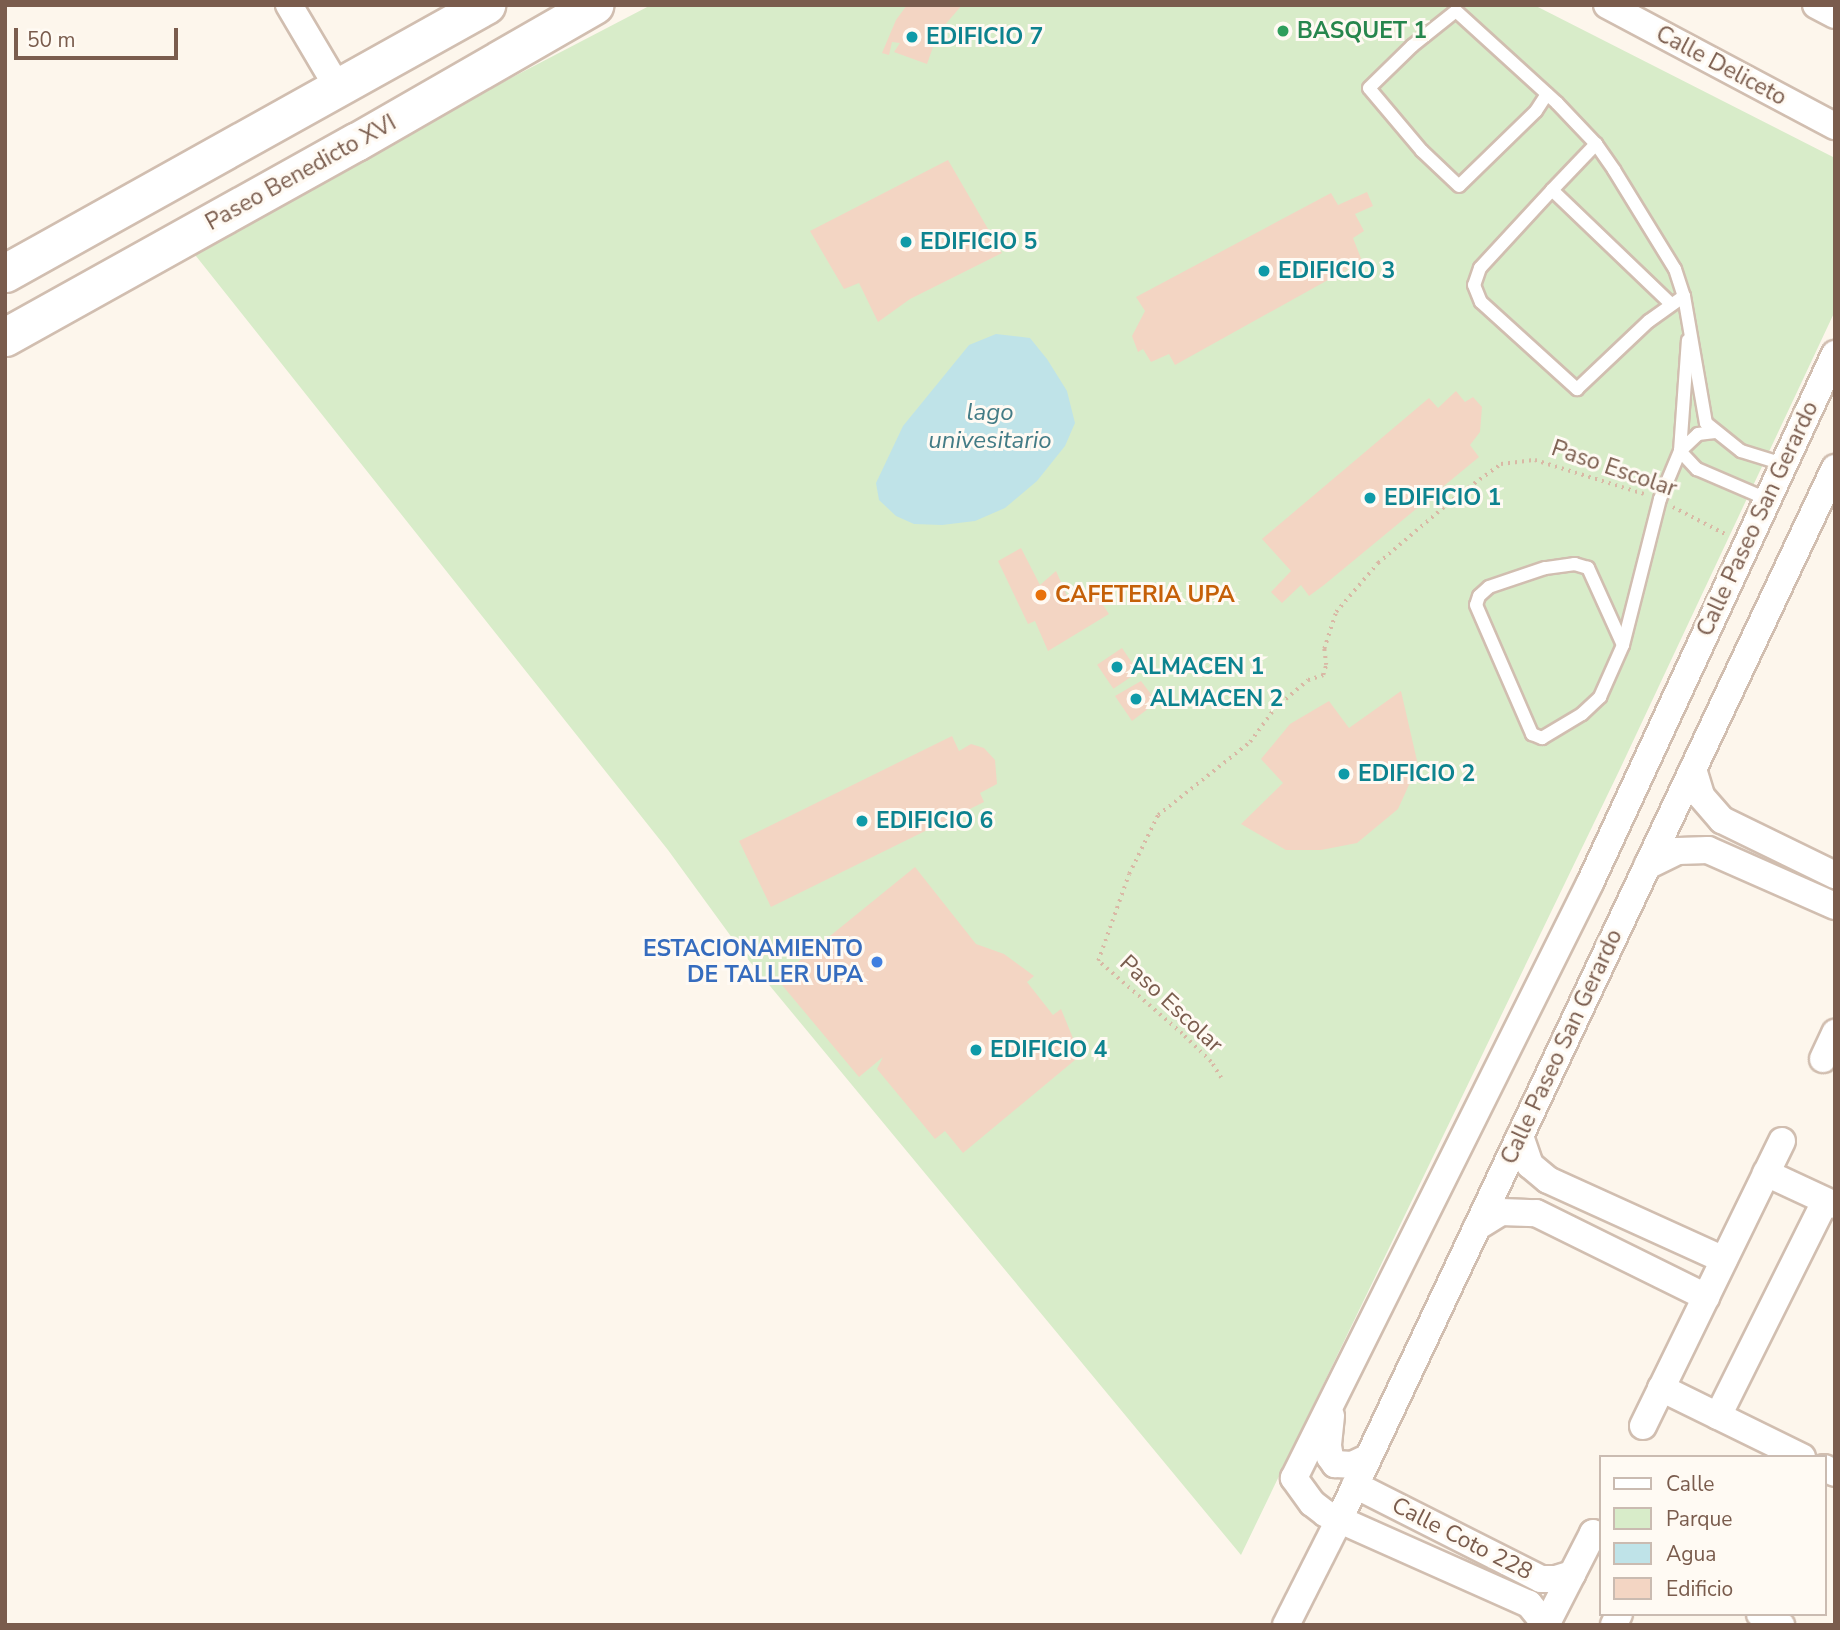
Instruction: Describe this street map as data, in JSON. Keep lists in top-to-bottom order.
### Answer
{
  "streets": {
    "street": [
      "Calle Deliceto",
      "Paseo Benedicto XVI",
      "Calle Paseo San Gerardo",
      "Calle Coto 228"
    ],
    "path": ["Paso Escolar"]
  },
  "crossings": [
    ["Paso Escolar", "Calle Paseo San Gerardo"],
    ["Calle Paseo San Gerardo", "Calle Coto 228"]
  ],
  "water": ["lago univesitario"],
  "places": [
    "BASQUET 1",
    "EDIFICIO 7",
    "EDIFICIO 5",
    "EDIFICIO 3",
    "EDIFICIO 1",
    "CAFETERIA UPA",
    "ALMACEN 1",
    "ALMACEN 2",
    "EDIFICIO 2",
    "EDIFICIO 6",
    "ESTACIONAMIENTO DE TALLER UPA",
    "EDIFICIO 4"
  ],
  "legend": [
    "Calle",
    "Parque",
    "Agua",
    "Edificio"
  ],
  "scale_bar": "50 m"
}
